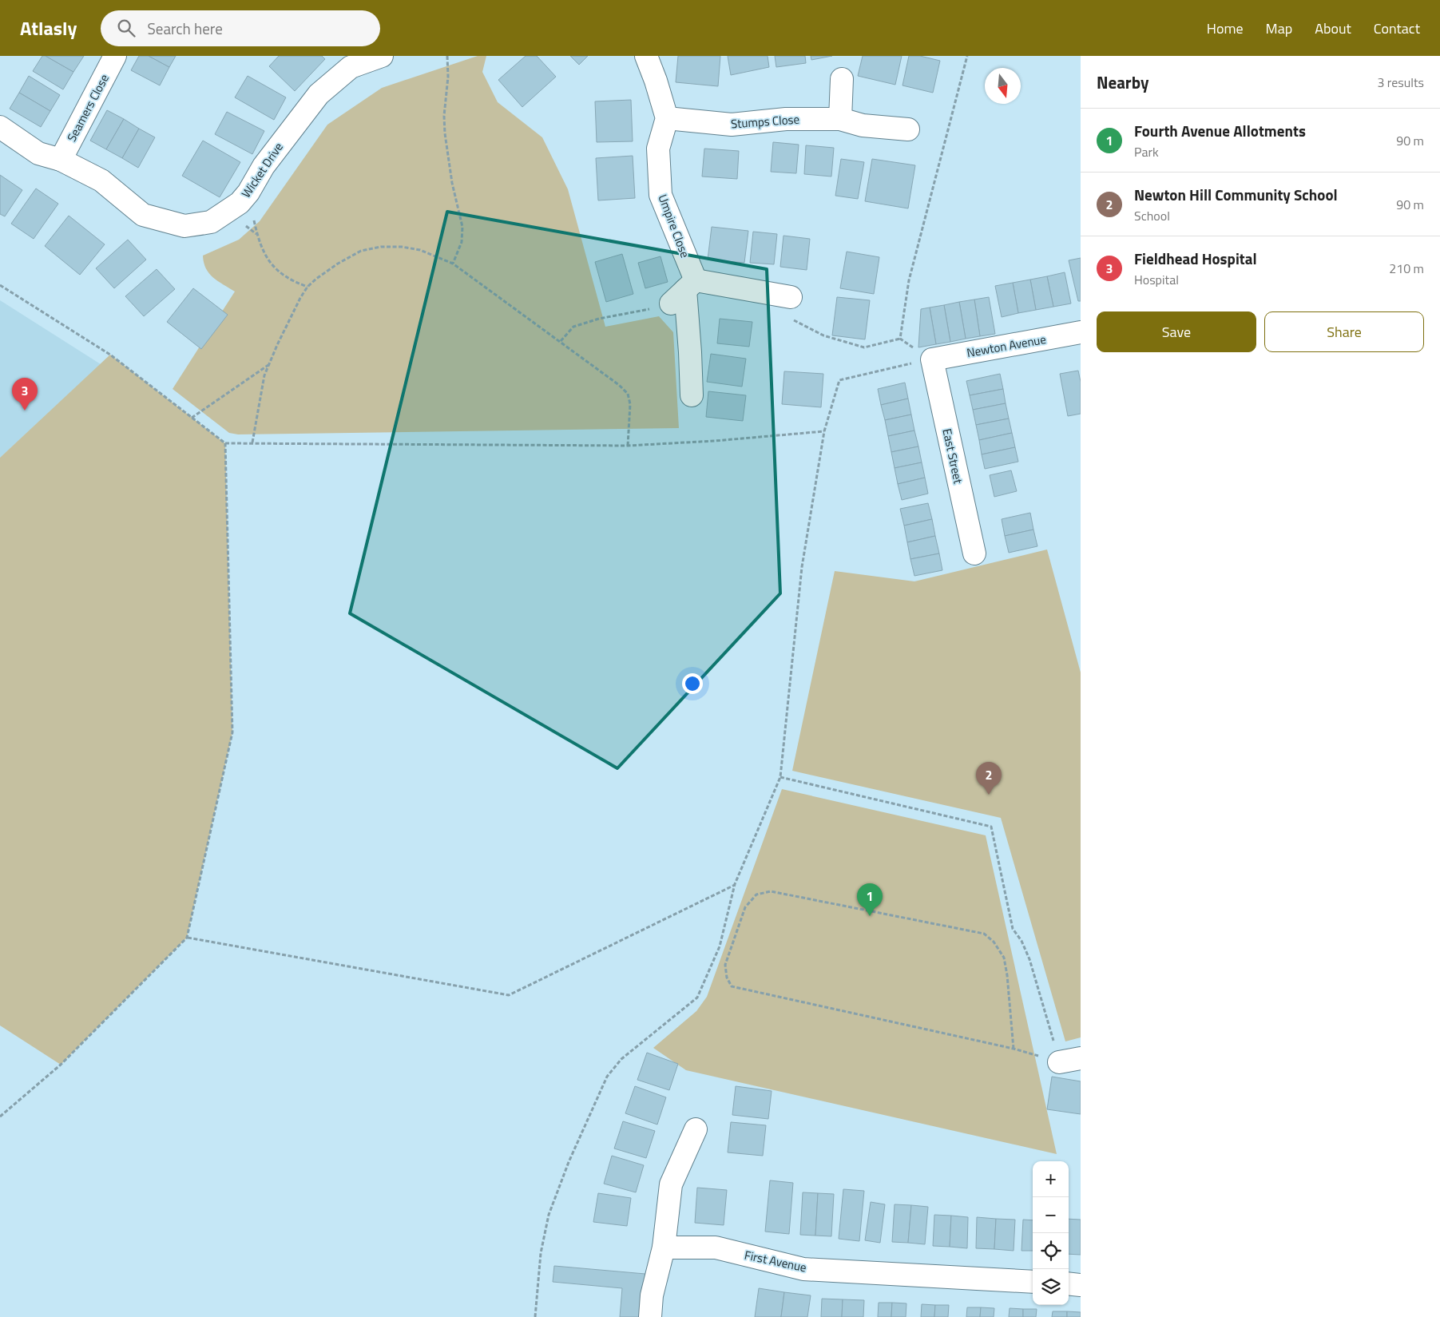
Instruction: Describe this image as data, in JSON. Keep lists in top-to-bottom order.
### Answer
{
  "streets": {
    "street": [
      "Seamers Close",
      "Stumps Close",
      "Wicket Drive",
      "Umpire Close",
      "Newton Avenue",
      "East Street",
      "First Avenue"
    ]
  },
  "crossings": [
    ["Seamers Close", "Wicket Drive"],
    ["Stumps Close", "Umpire Close"],
    ["Newton Avenue", "East Street"]
  ],
  "north": "bottom",
  "page": {
    "header": "Atlasly",
    "search": "Search here",
    "nav": [
      "Home",
      "Map",
      "About",
      "Contact"
    ],
    "heading": ["Nearby", "3 results"],
    "list": [
      {
        "mark": "1",
        "name": "Fourth Avenue Allotments",
        "note": "Park",
        "value": "90 m"
      },
      {
        "mark": "2",
        "name": "Newton Hill Community School",
        "note": "School",
        "value": "90 m"
      },
      {
        "mark": "3",
        "name": "Fieldhead Hospital",
        "note": "Hospital",
        "value": "210 m"
      }
    ],
    "buttons": ["Save", "Share"],
    "pins": ["3", "2", "1"],
    "map_buttons": ["+", "−"]
  }
}
